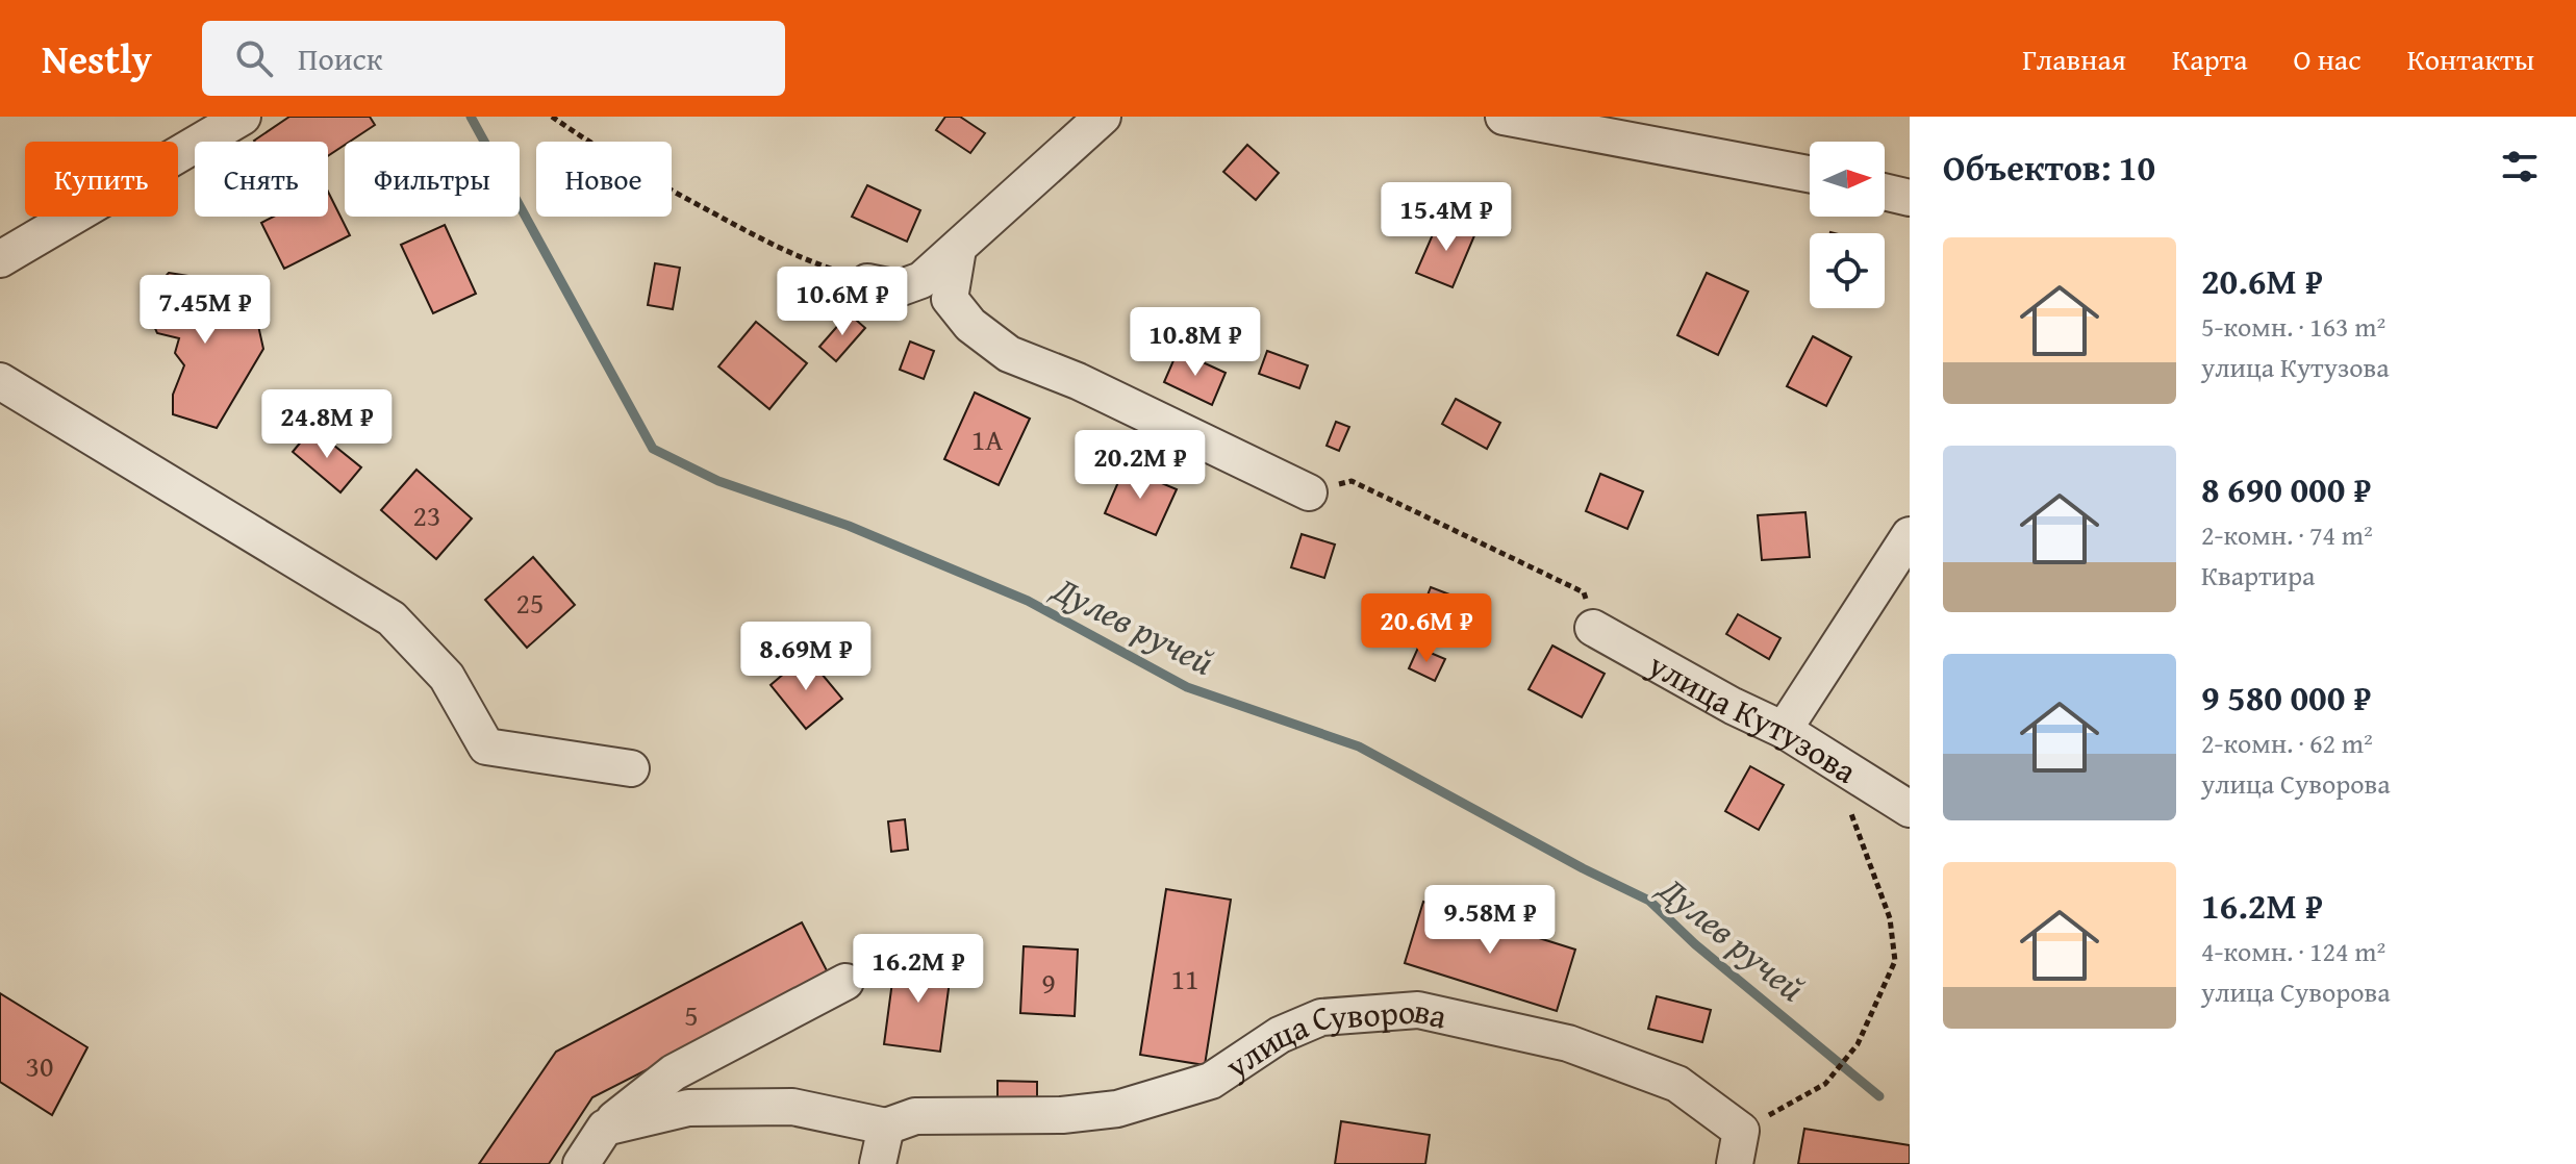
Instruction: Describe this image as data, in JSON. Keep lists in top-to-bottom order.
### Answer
{
  "streets": {
    "street": ["улица Кутузова", "улица Суворова"]
  },
  "water": ["Дулев ручей"],
  "house_numbers": [
    "1А",
    "23",
    "25",
    "11",
    "9",
    "5",
    "30"
  ],
  "north": "right",
  "page": {
    "header": "Nestly",
    "search": "Поиск",
    "nav": [
      "Главная",
      "Карта",
      "О нас",
      "Контакты"
    ],
    "heading": "Объектов: 10",
    "chip": [
      "Купить",
      "Снять",
      "Фильтры",
      "Новое"
    ],
    "price": [
      "15.4M ₽",
      "10.6M ₽",
      "7.45M ₽",
      "10.8M ₽",
      "24.8M ₽",
      "20.2M ₽",
      "20.6M ₽",
      "8.69M ₽",
      "9.58M ₽",
      "16.2M ₽"
    ],
    "list": [
      {
        "name": "20.6M ₽",
        "note": "5-комн. · 163 m² · улица Кутузова"
      },
      {
        "name": "8 690 000 ₽",
        "note": "2-комн. · 74 m² · Квартира"
      },
      {
        "name": "9 580 000 ₽",
        "note": "2-комн. · 62 m² · улица Суворова"
      },
      {
        "name": "16.2M ₽",
        "note": "4-комн. · 124 m² · улица Суворова"
      }
    ]
  }
}
